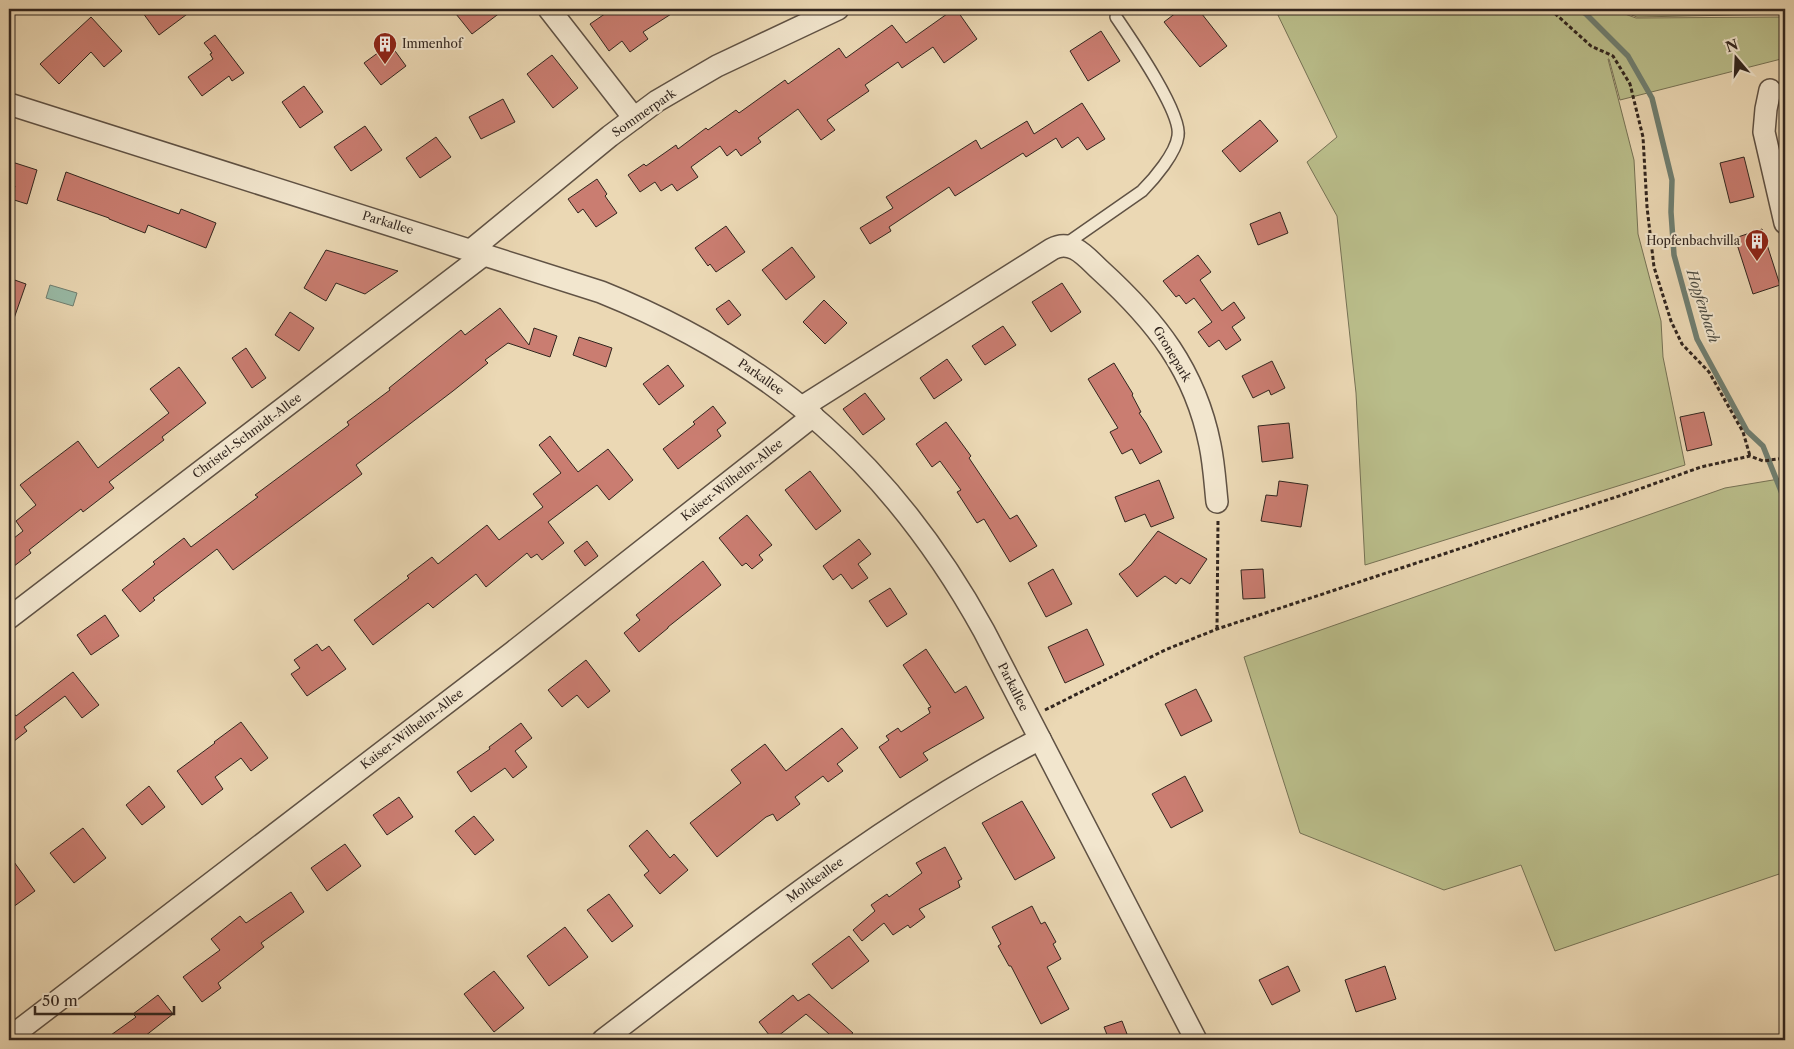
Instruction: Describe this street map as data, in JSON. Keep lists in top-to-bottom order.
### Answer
{
  "streets": {
    "street": [
      "Sommerpark",
      "Parkallee",
      "Gronepark",
      "Christel-Schmidt-Allee",
      "Kaiser-Wilhelm-Allee",
      "Moltkeallee"
    ]
  },
  "crossings": [
    ["Sommerpark", "Parkallee"],
    ["Sommerpark", "Christel-Schmidt-Allee"],
    ["Parkallee", "Christel-Schmidt-Allee"],
    ["Parkallee", "Kaiser-Wilhelm-Allee"],
    ["Parkallee", "Moltkeallee"]
  ],
  "water": ["Hopfenbach"],
  "places": {
    "building": ["Immenhof", "Hopfenbachvilla"]
  },
  "scale_bar": "50 m",
  "north": "top"
}
